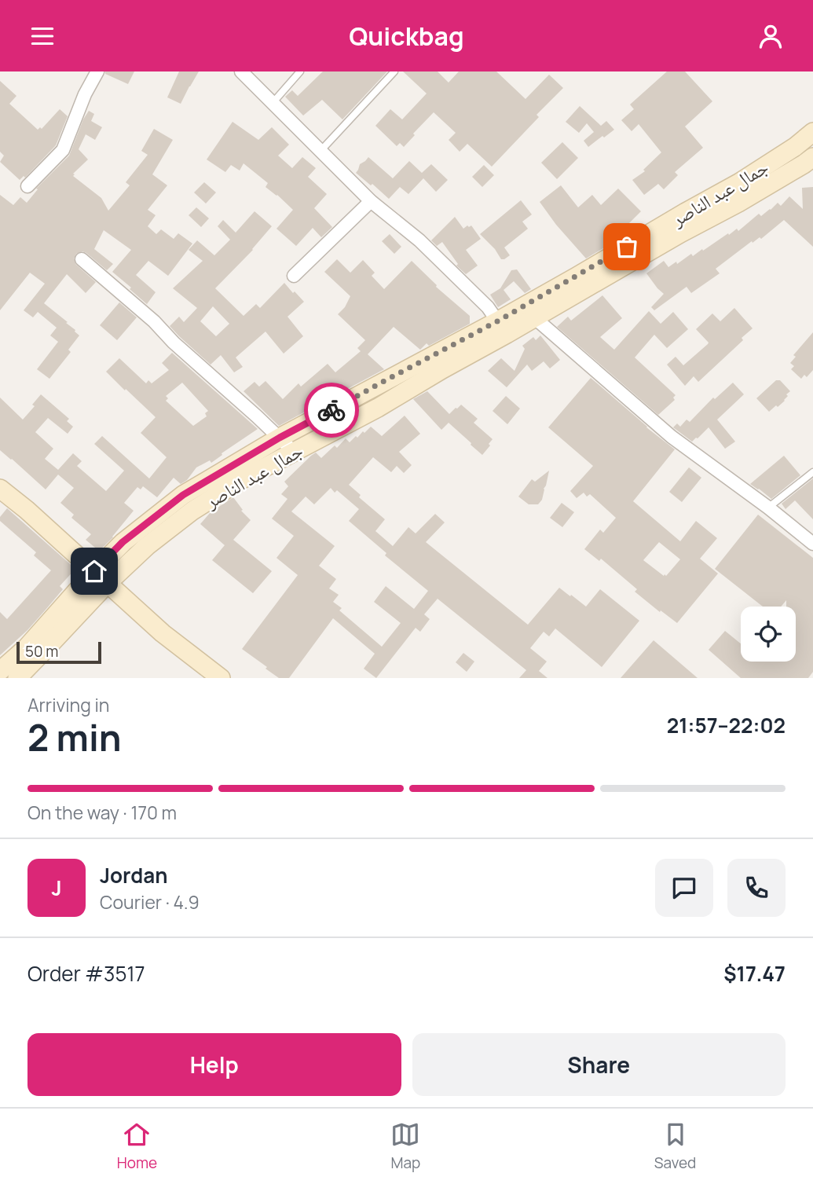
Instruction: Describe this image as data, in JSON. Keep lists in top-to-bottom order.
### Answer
{
  "streets": {
    "main road": ["جمال عبد الناصر"]
  },
  "scale_bar": "50 m",
  "page": {
    "header": "Quickbag",
    "scale": "50 m",
    "heading": ["2 min", "Arriving in", "21:57–22:02"],
    "panel": [
      "Jordan",
      "Courier · 4.9",
      "Order #3517",
      "$17.47"
    ],
    "bar": "On the way · 170 m",
    "round": "J",
    "buttons": ["Help", "Share"],
    "tabs": ["Home", "Map", "Saved"]
  }
}
